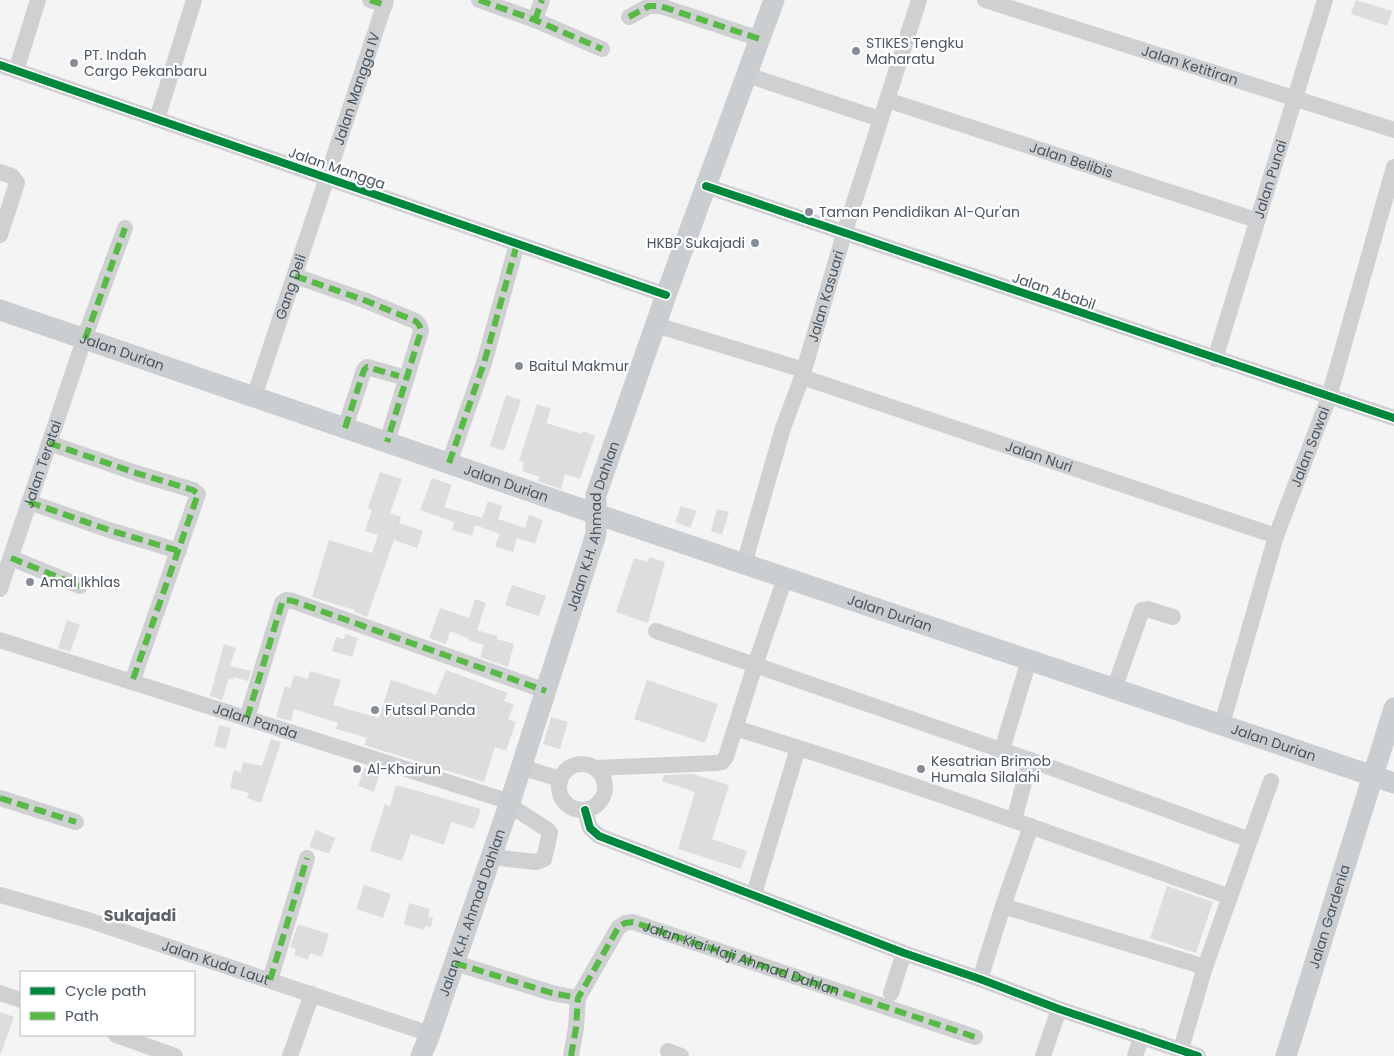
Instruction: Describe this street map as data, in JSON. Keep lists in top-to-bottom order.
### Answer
{
  "streets": {
    "main road": ["Jalan Durian", "Jalan K.H. Ahmad Dahlan", "Jalan Gardenia"],
    "street": [
      "Jalan Ketitiran",
      "Jalan Mangga IV",
      "Jalan Belibis",
      "Jalan Mangga",
      "Jalan Punai",
      "Gang Deli",
      "Jalan Ababil",
      "Jalan Kasuari",
      "Jalan Sawai",
      "Jalan Nuri",
      "Jalan Teratai",
      "Jalan Panda",
      "Jalan Kiai Haji Ahmad Dahlan",
      "Jalan Kuda Laut"
    ]
  },
  "crossings": [
    ["Jalan Ketitiran", "Jalan Punai"],
    ["Jalan Mangga IV", "Jalan Mangga"],
    ["Jalan Mangga IV", "Gang Deli"],
    ["Jalan Belibis", "Jalan Punai"],
    ["Jalan Belibis", "Jalan Kasuari"],
    ["Jalan Mangga", "Gang Deli"],
    ["Jalan Mangga", "Jalan K.H. Ahmad Dahlan"],
    ["Jalan Punai", "Jalan Ababil"],
    ["Gang Deli", "Jalan Durian"],
    ["Jalan Ababil", "Jalan Kasuari"],
    ["Jalan Ababil", "Jalan Sawai"],
    ["Jalan Ababil", "Jalan K.H. Ahmad Dahlan"],
    ["Jalan Kasuari", "Jalan Durian"],
    ["Jalan Kasuari", "Jalan Nuri"],
    ["Jalan Durian", "Jalan Sawai"],
    ["Jalan Durian", "Jalan Teratai"],
    ["Jalan Durian", "Jalan K.H. Ahmad Dahlan"],
    ["Jalan Durian", "Jalan Gardenia"],
    ["Jalan Sawai", "Jalan Nuri"],
    ["Jalan Nuri", "Jalan K.H. Ahmad Dahlan"],
    ["Jalan K.H. Ahmad Dahlan", "Jalan Panda"],
    ["Jalan K.H. Ahmad Dahlan", "Jalan Kuda Laut"]
  ],
  "districts": ["Sukajadi"],
  "places": [
    "STIKES Tengku Maharatu",
    "PT. Indah Cargo Pekanbaru",
    "Taman Pendidikan Al-Qur'an",
    "HKBP Sukajadi",
    "Baitul Makmur",
    "Amal Ikhlas",
    "Futsal Panda",
    "Al-Khairun",
    "Kesatrian Brimob Humala Silalahi"
  ],
  "legend": ["Cycle path", "Path"]
}
